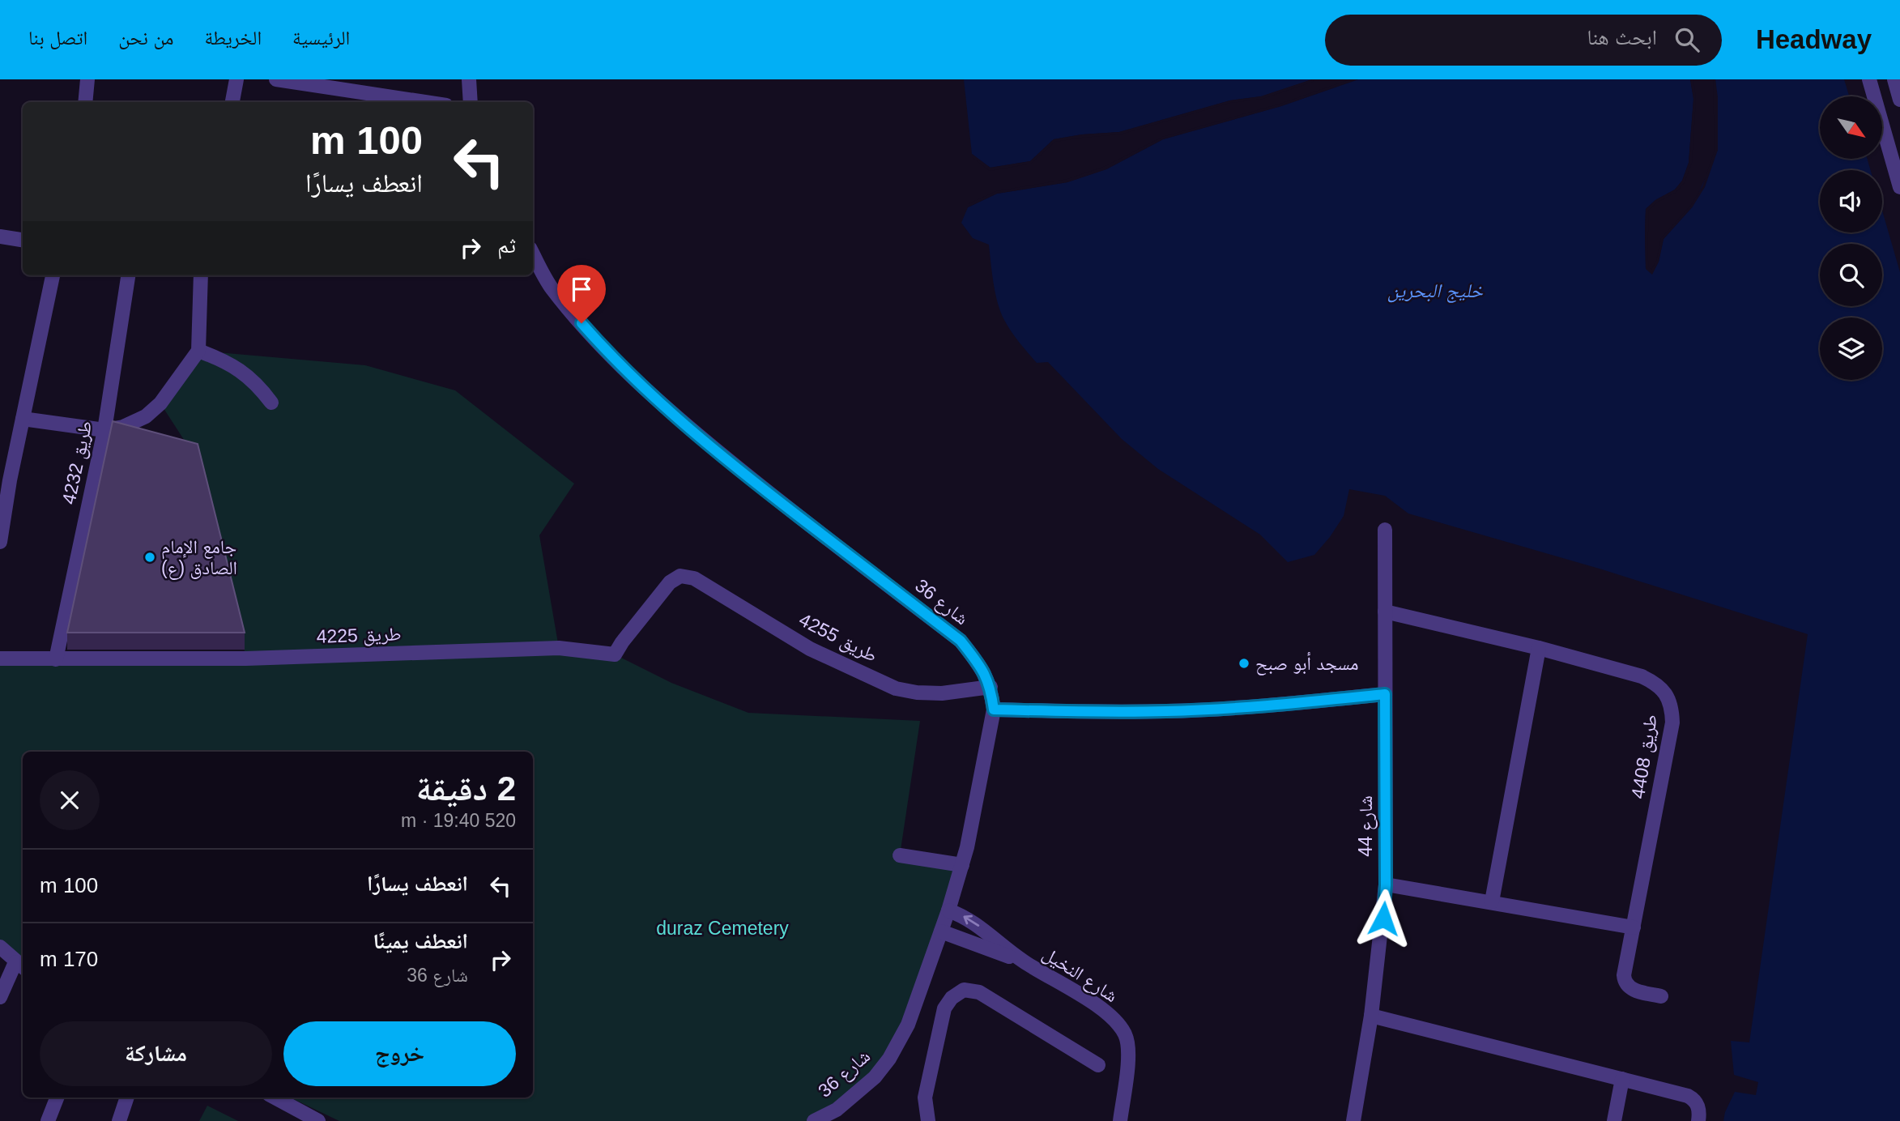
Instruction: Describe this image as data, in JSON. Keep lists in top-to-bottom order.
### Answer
{
  "streets": {
    "street": [
      "طريق 4232",
      "شارع 36",
      "طريق 4225",
      "طريق 4255",
      "طريق 4408",
      "شارع 44",
      "شارع النخيل"
    ]
  },
  "crossings": [
    ["طريق 4232", "طريق 4225"],
    ["شارع 36", "طريق 4255"],
    ["شارع 36", "شارع النخيل"],
    ["طريق 4225", "طريق 4255"],
    ["طريق 4408", "شارع 44"]
  ],
  "water": ["خليج البحرين"],
  "parks": ["duraz Cemetery"],
  "places": ["جامع الإمام الصادق (ع)", "مسجد أبو صبح"],
  "north": "bottom right",
  "page": {
    "header": "Headway",
    "search": "ابحث هنا",
    "nav": [
      "الرئيسية",
      "الخريطة",
      "من نحن",
      "اتصل بنا"
    ],
    "turn": ["100 m", "انعطف يسارًا"],
    "then": "ثم",
    "heading": ["2 دقيقة", "520 m · 19:40"],
    "list": [
      {
        "name": "انعطف يسارًا",
        "value": "100 m"
      },
      {
        "name": "انعطف يمينًا",
        "note": "شارع 36",
        "value": "170 m"
      }
    ],
    "buttons": ["خروج", "مشاركة"]
  }
}
